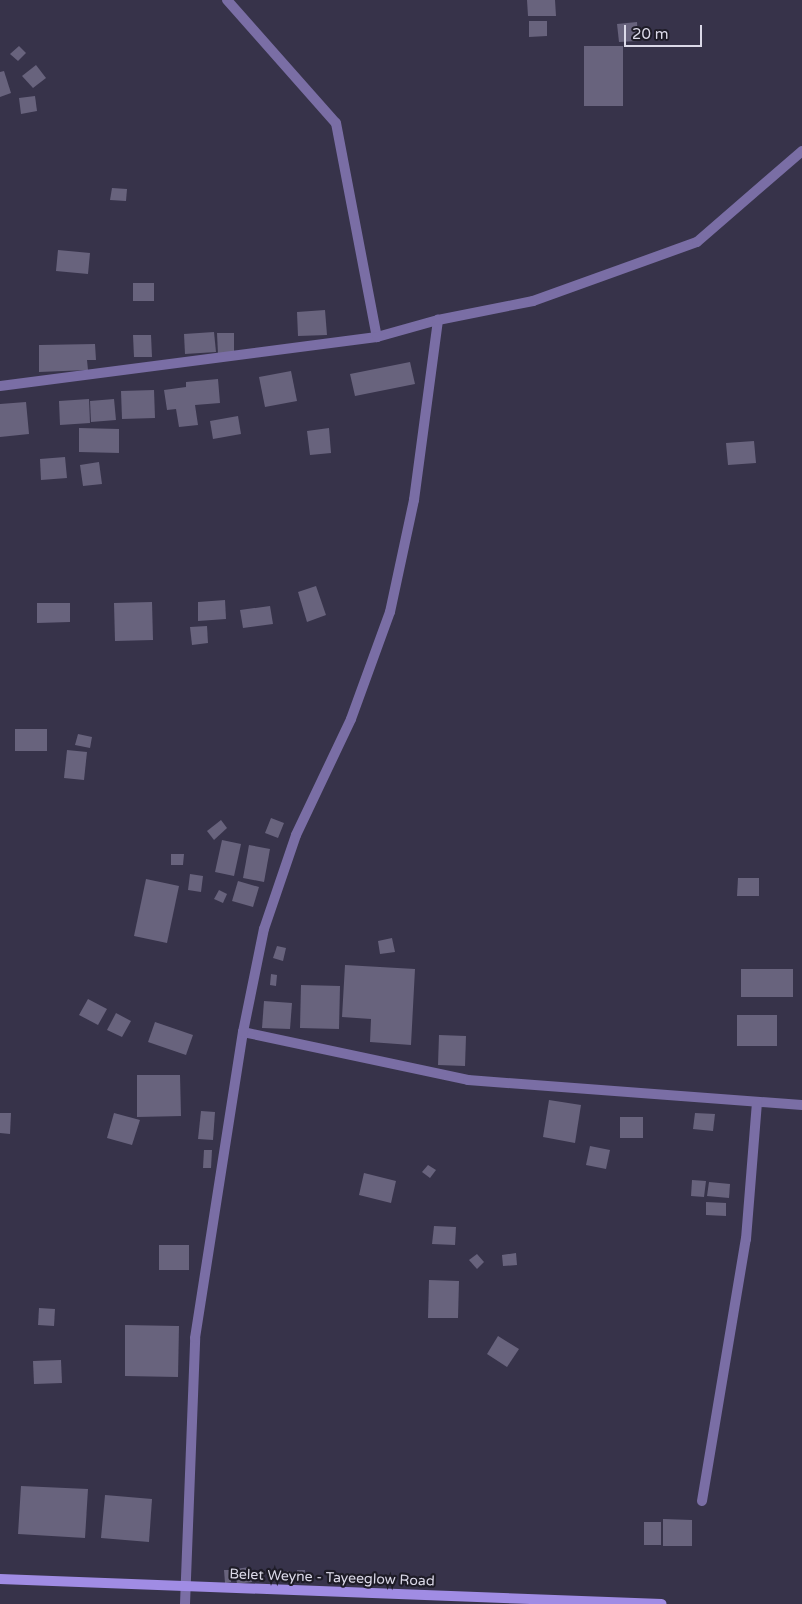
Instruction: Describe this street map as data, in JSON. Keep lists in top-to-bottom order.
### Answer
{
  "streets": {
    "main road": ["Belet Weyne - Tayeeglow Road"]
  },
  "scale_bar": "20 m"
}
